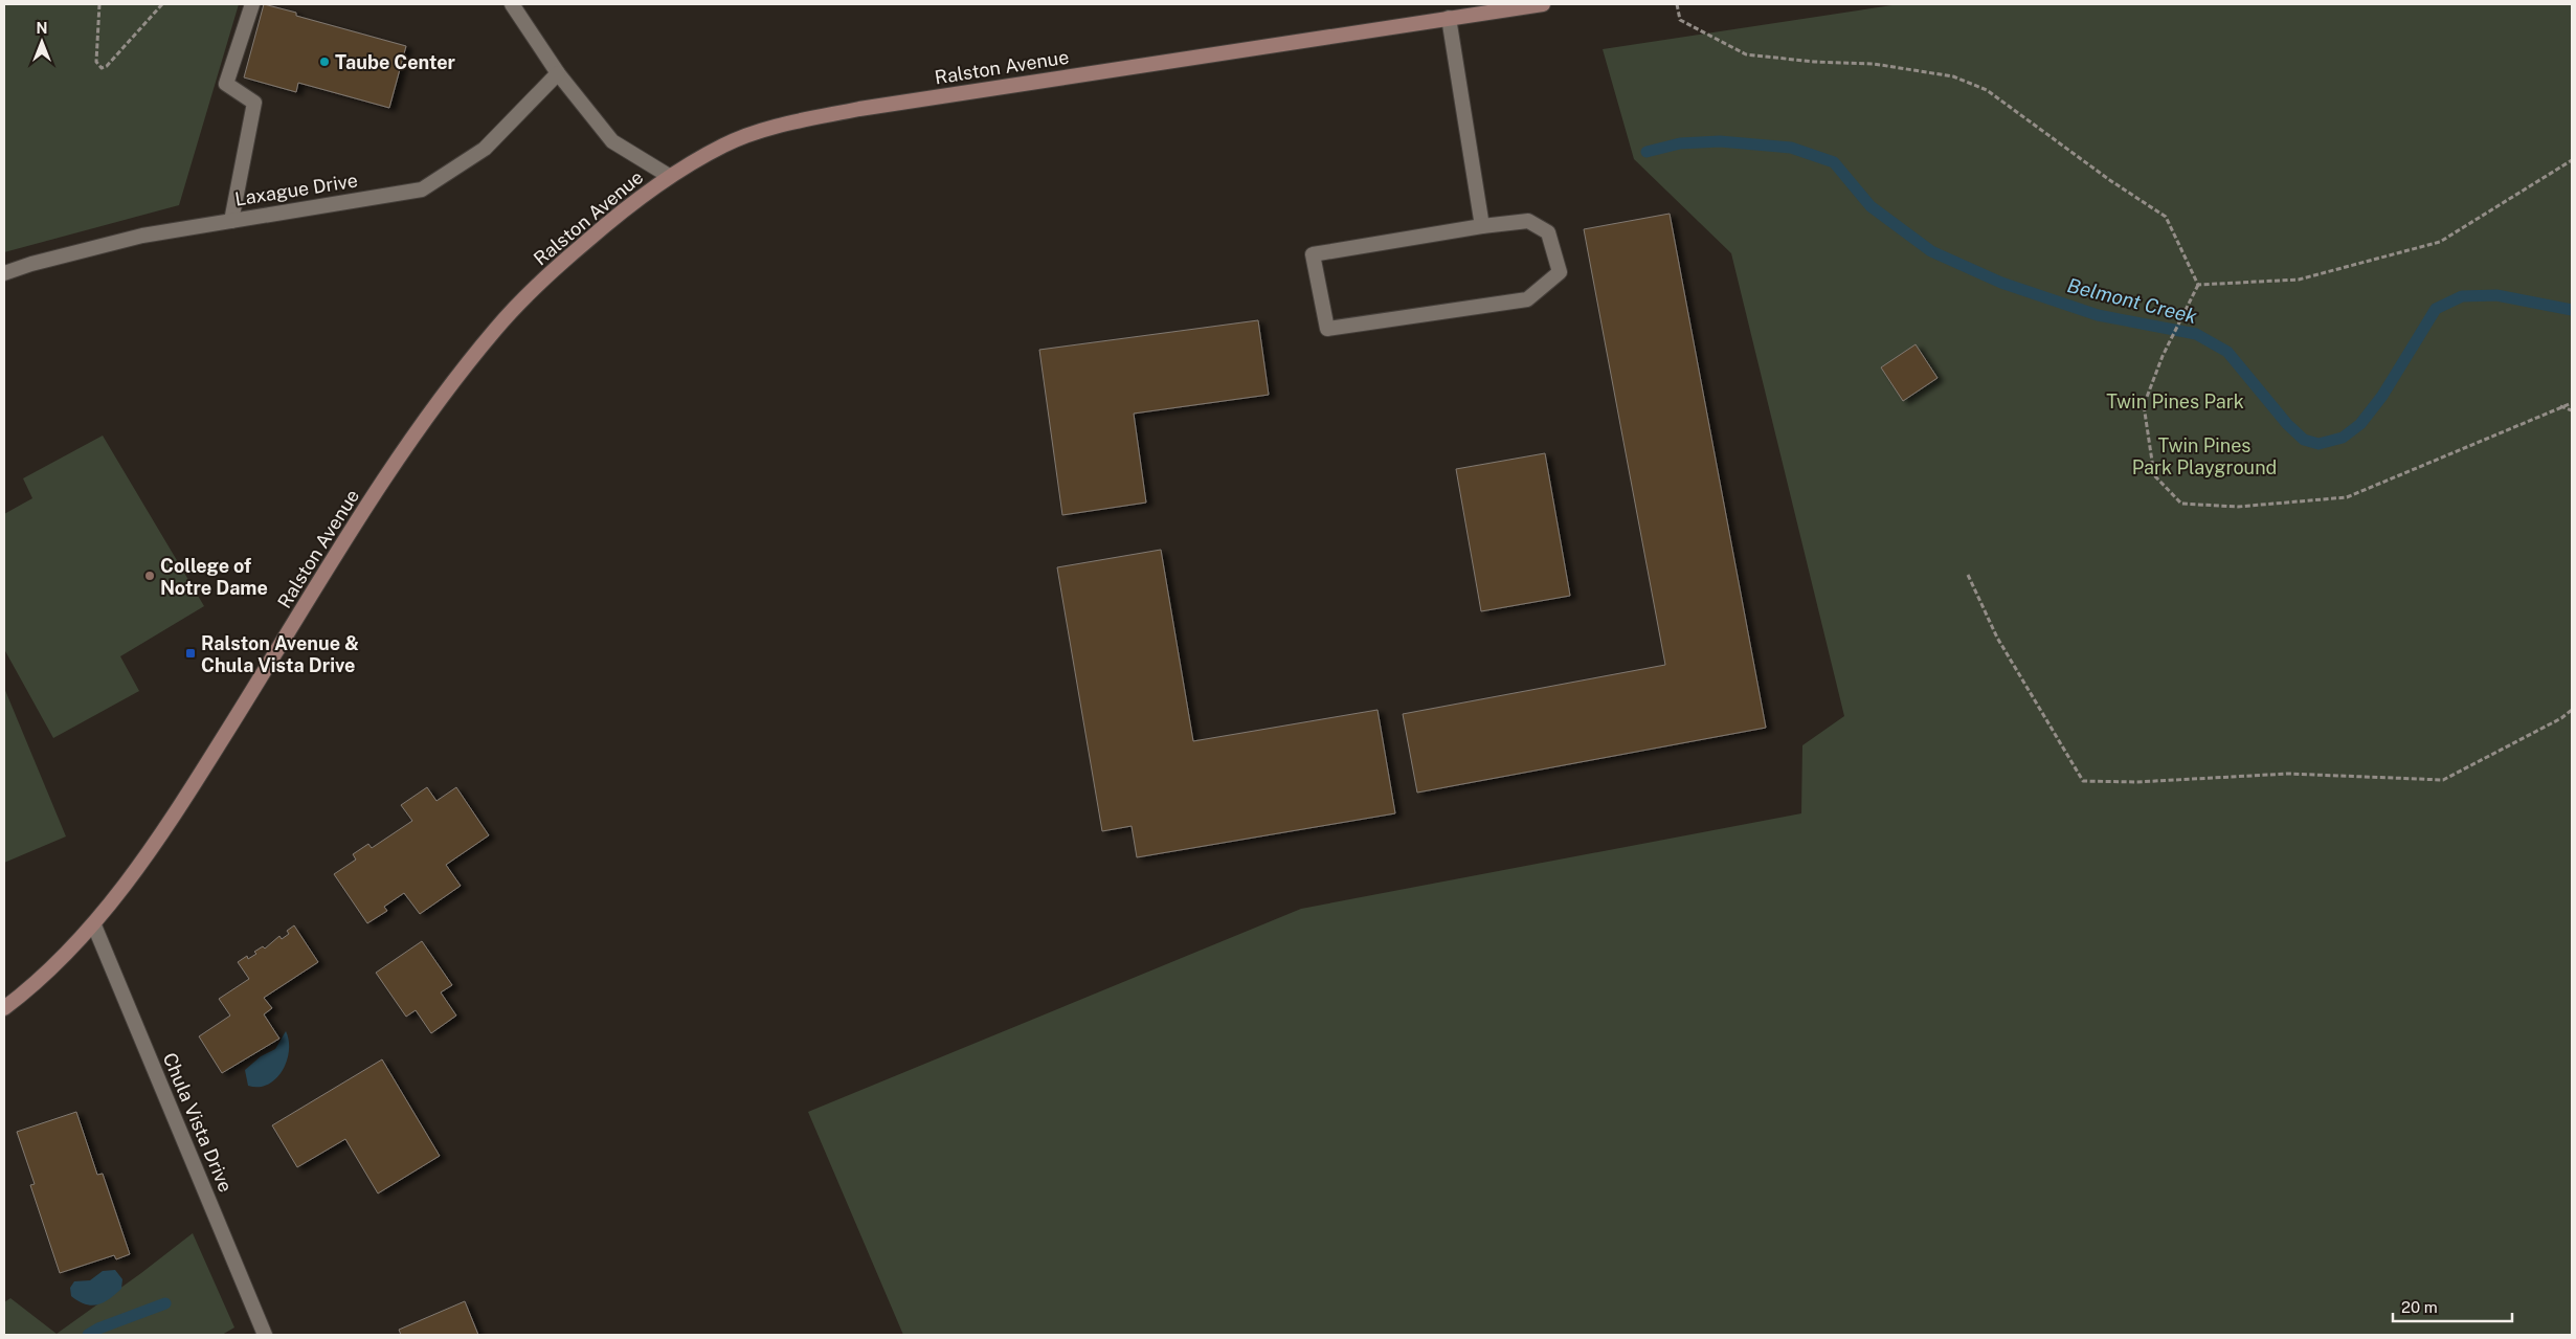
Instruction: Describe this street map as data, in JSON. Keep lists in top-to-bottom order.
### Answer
{
  "streets": {
    "main road": ["Ralston Avenue"],
    "street": ["Laxague Drive", "Chula Vista Drive"]
  },
  "crossings": [
    ["Ralston Avenue", "Chula Vista Drive"]
  ],
  "water": ["Belmont Creek"],
  "parks": ["Twin Pines Park", "Twin Pines Park Playground"],
  "places": {
    "other": ["Taube Center", "College of Notre Dame"],
    "transit": ["Ralston Avenue & Chula Vista Drive"]
  },
  "scale_bar": "20 m",
  "north": "top"
}
